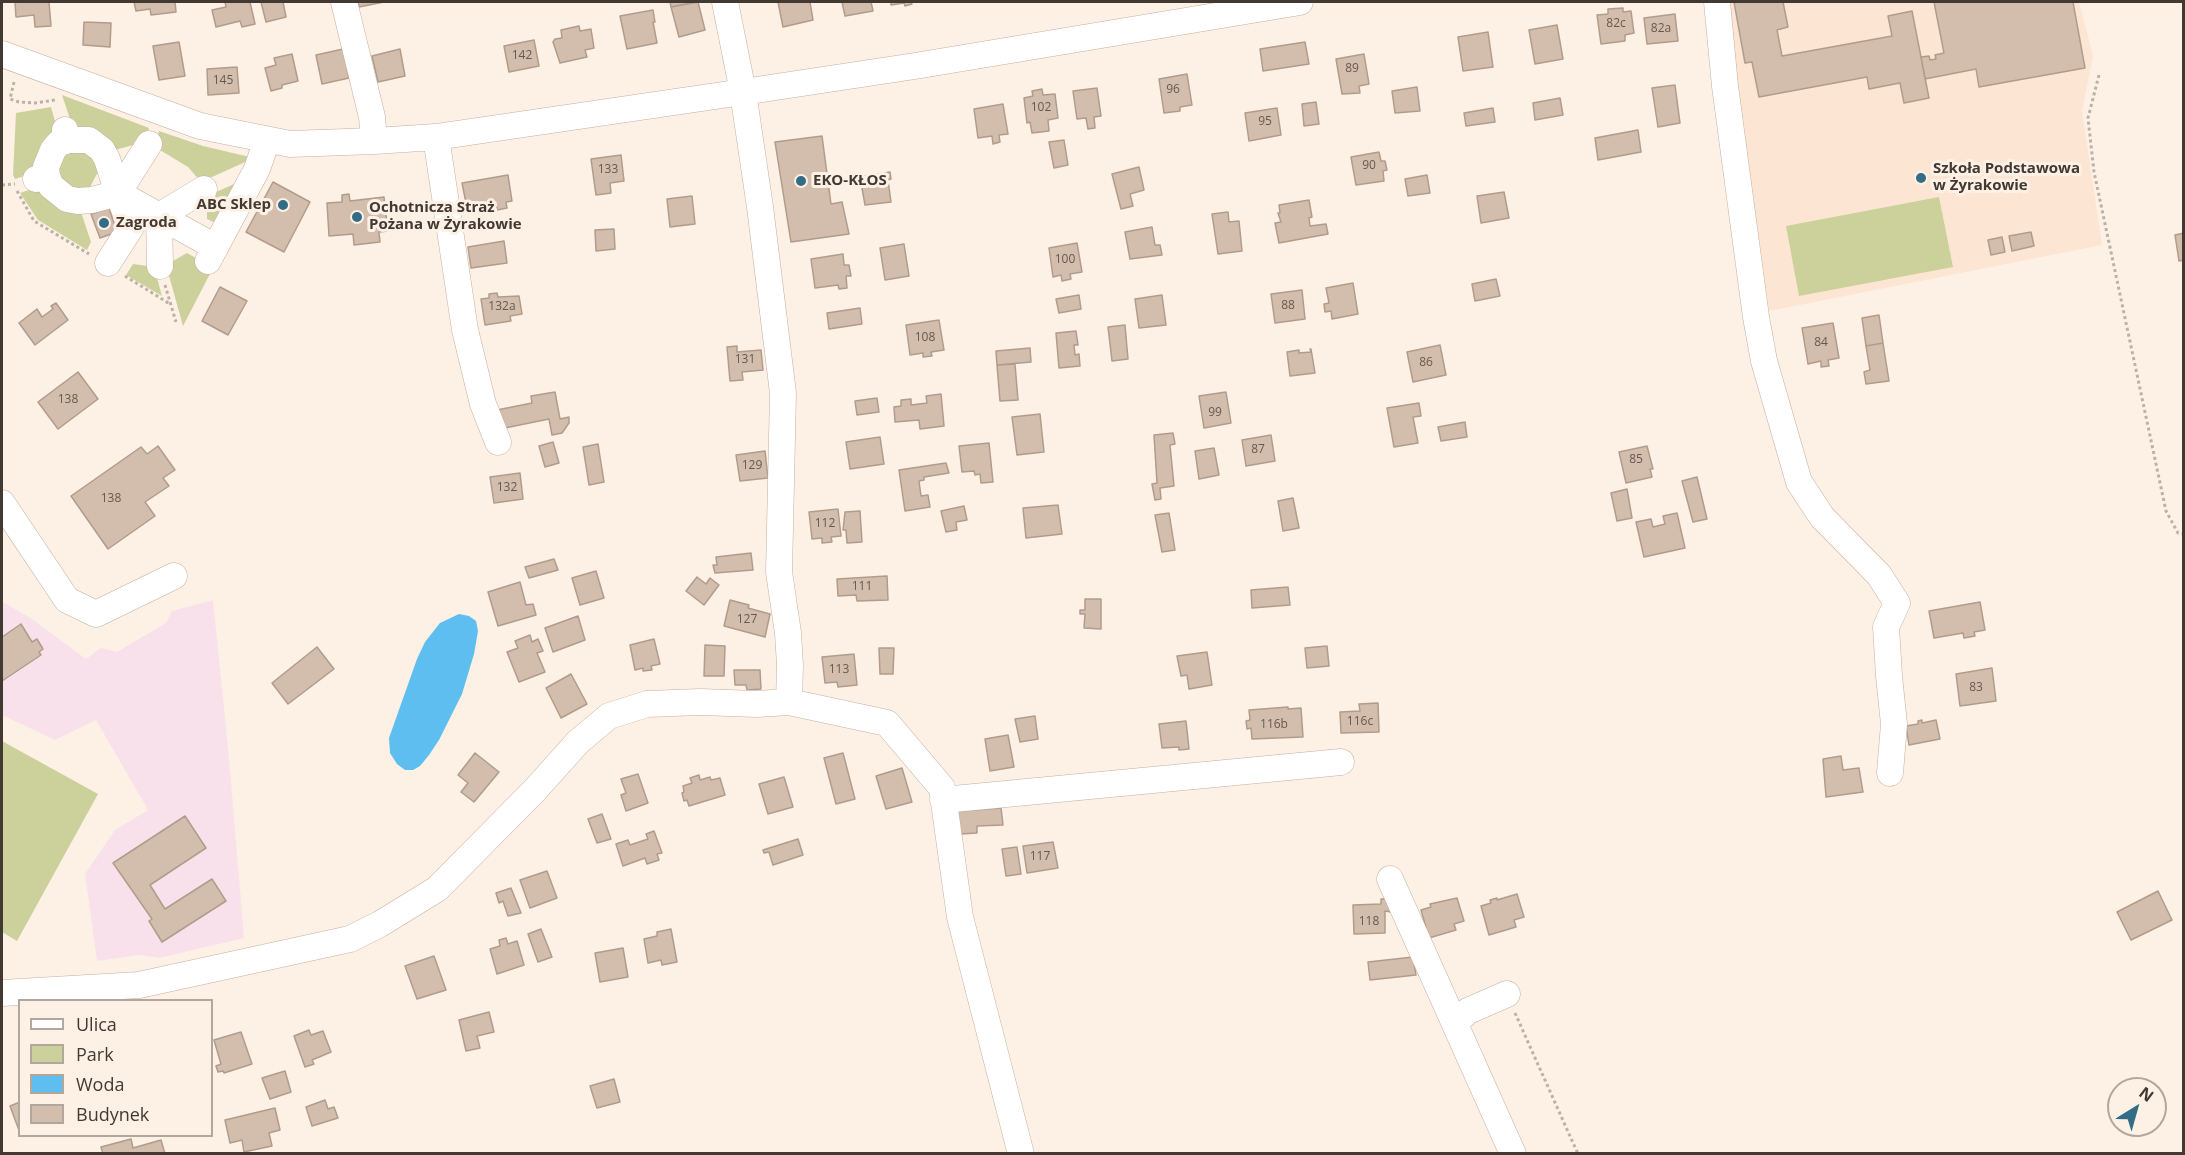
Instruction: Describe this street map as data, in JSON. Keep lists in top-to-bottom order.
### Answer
{
  "places": [
    "Szkoła Podstawowa w Żyrakowie",
    "EKO-KŁOS",
    "ABC Sklep",
    "Ochotnicza Straż Pożana w Żyrakowie",
    "Zagroda"
  ],
  "house_numbers": [
    "82c",
    "82a",
    "142",
    "89",
    "145",
    "96",
    "102",
    "95",
    "90",
    "133",
    "100",
    "88",
    "132a",
    "108",
    "84",
    "131",
    "86",
    "138",
    "99",
    "87",
    "85",
    "129",
    "132",
    "138",
    "112",
    "111",
    "127",
    "113",
    "83",
    "116c",
    "116b",
    "117",
    "118"
  ],
  "legend": [
    "Ulica",
    "Park",
    "Woda",
    "Budynek"
  ],
  "north": "top right"
}
